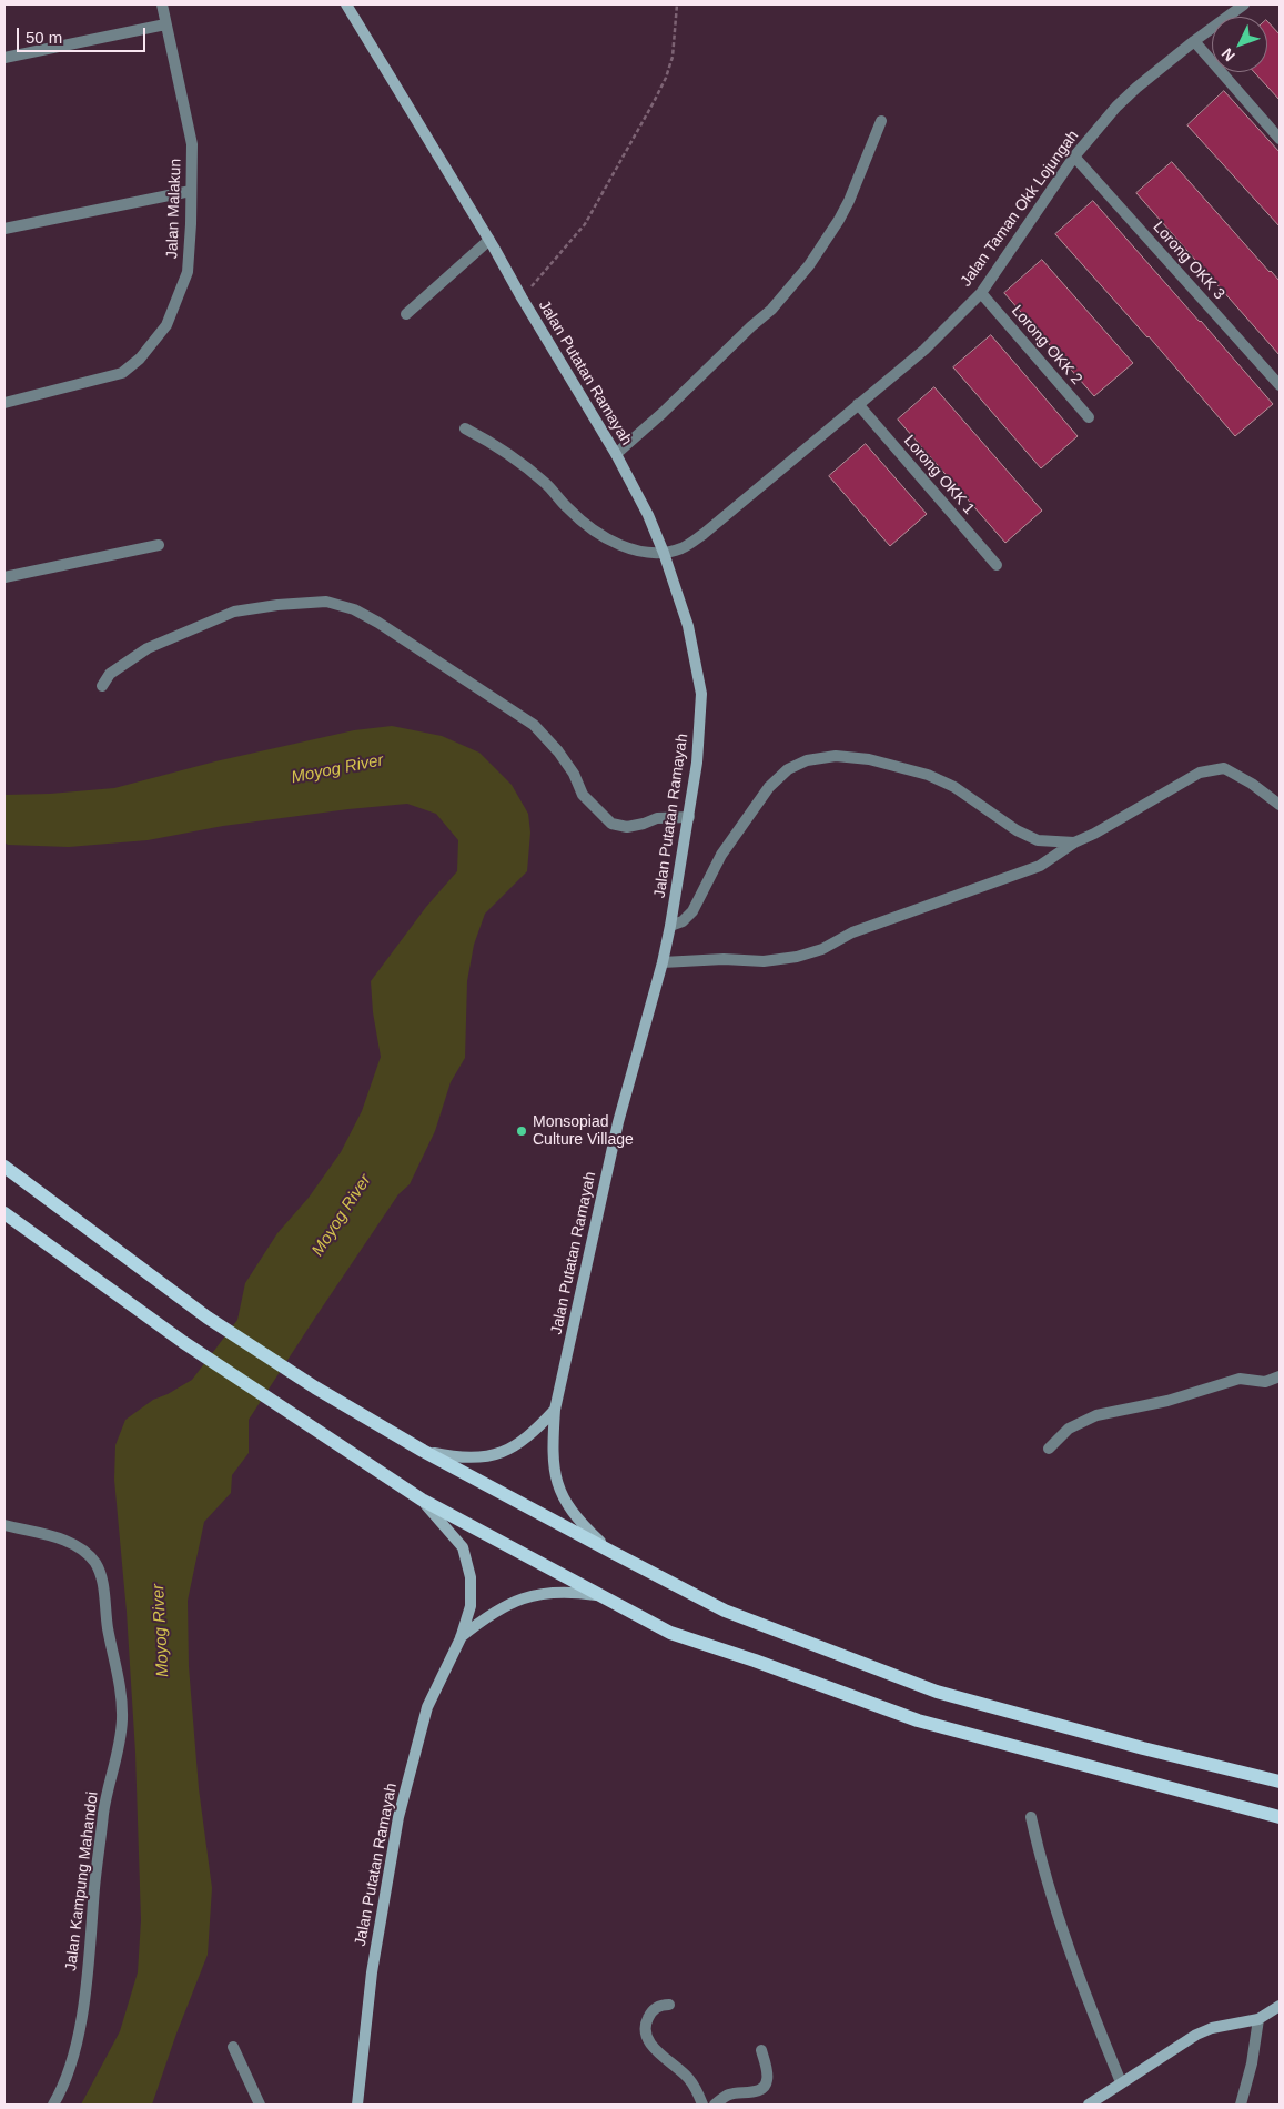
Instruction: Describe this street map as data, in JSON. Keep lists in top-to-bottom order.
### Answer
{
  "streets": {
    "main road": ["Jalan Putatan Ramayah"],
    "street": [
      "Jalan Malakun",
      "Jalan Taman Okk Lojungah",
      "Lorong OKK 3",
      "Lorong OKK 2",
      "Lorong OKK 1",
      "Jalan Kampung Mahandoi"
    ]
  },
  "crossings": [
    ["Jalan Taman Okk Lojungah", "Lorong OKK 3"],
    ["Jalan Taman Okk Lojungah", "Lorong OKK 2"],
    ["Jalan Taman Okk Lojungah", "Jalan Putatan Ramayah"],
    ["Jalan Taman Okk Lojungah", "Lorong OKK 1"]
  ],
  "water": ["Moyog River"],
  "places": ["Monsopiad Culture Village"],
  "scale_bar": "50 m",
  "north": "bottom left"
}
